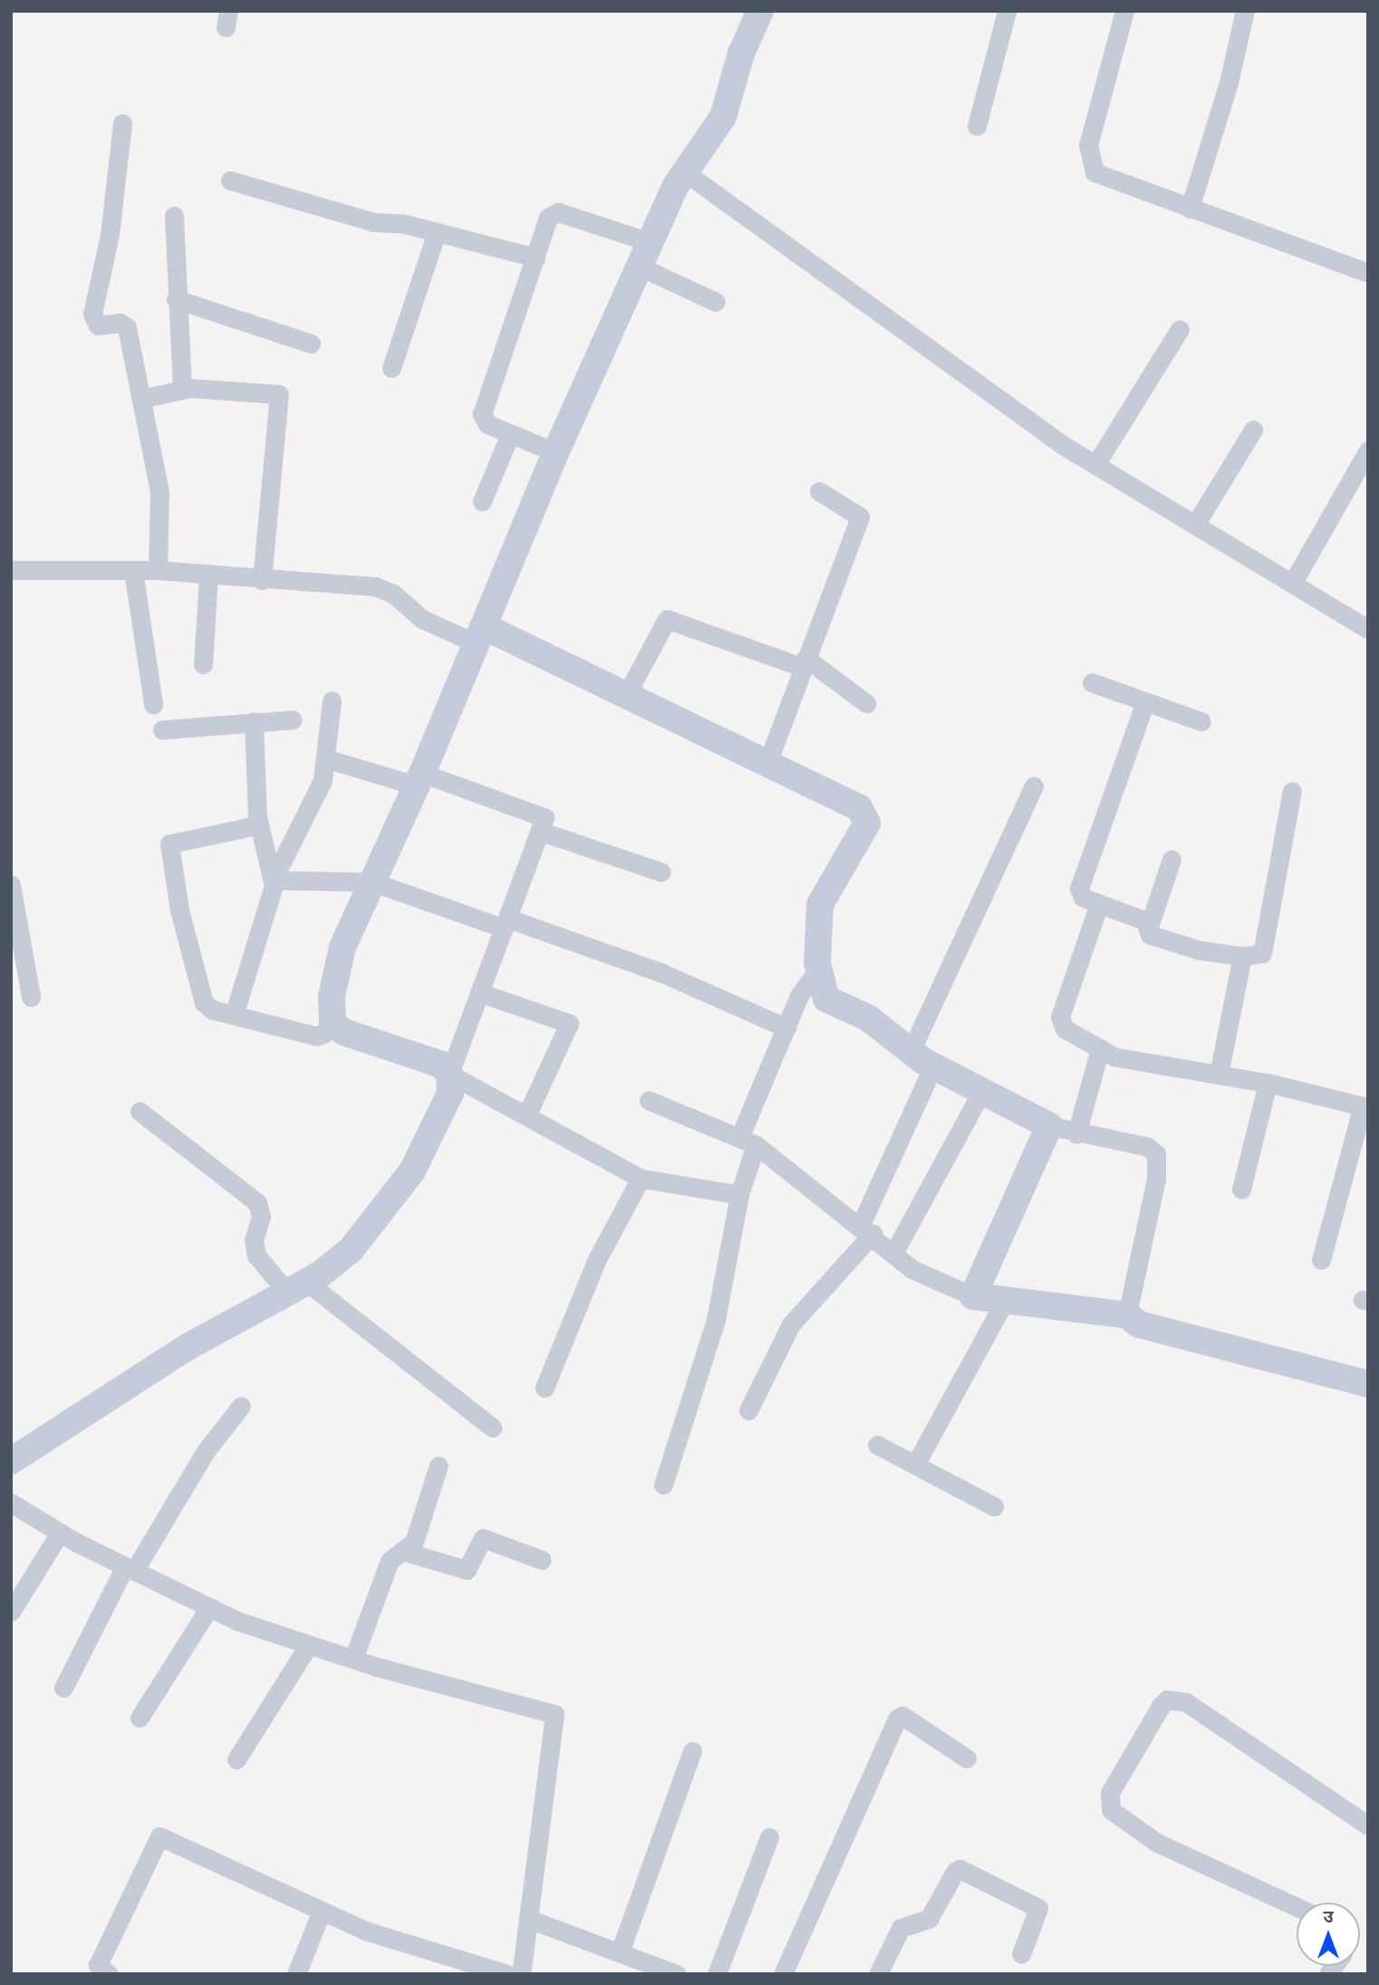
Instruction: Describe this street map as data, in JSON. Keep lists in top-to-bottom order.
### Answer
{
  "north": "top"
}
